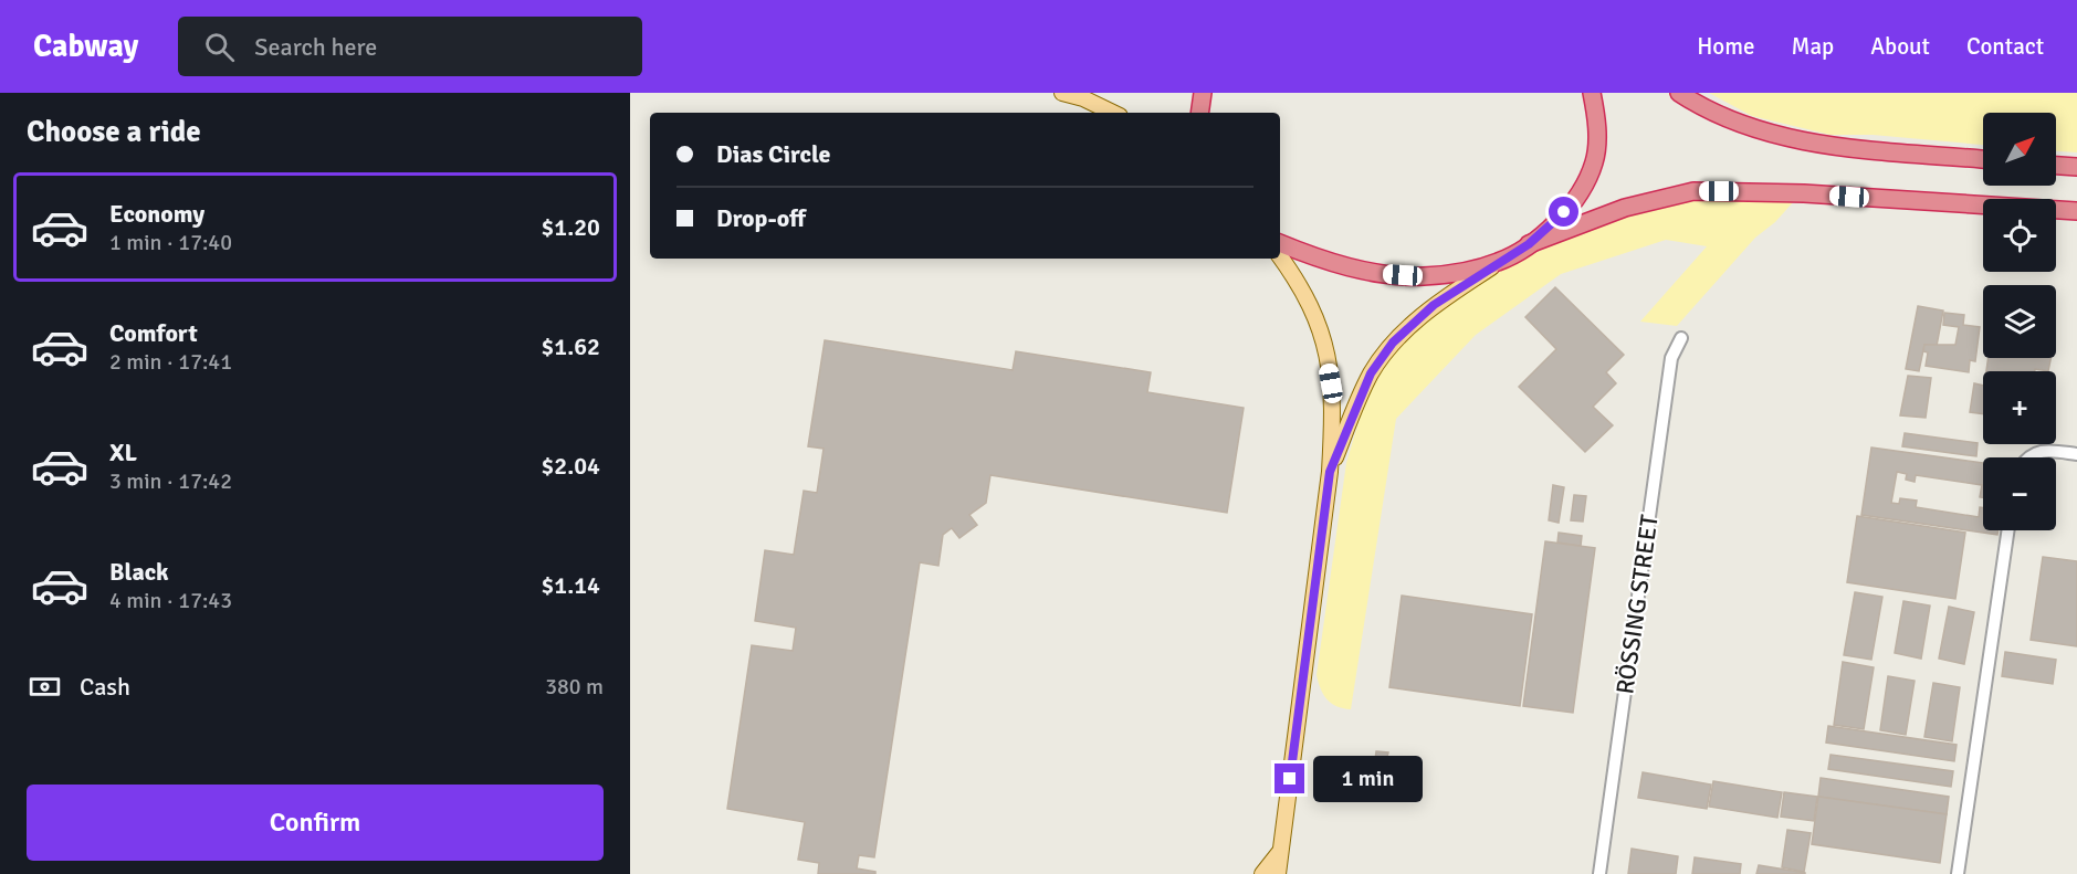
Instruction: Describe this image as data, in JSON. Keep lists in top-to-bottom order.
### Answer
{
  "streets": {
    "street": ["RÖSSING STREET"]
  },
  "north": "top right",
  "page": {
    "header": "Cabway",
    "search": "Search here",
    "nav": [
      "Home",
      "Map",
      "About",
      "Contact"
    ],
    "heading": "Choose a ride",
    "map_buttons": ["+", "−"],
    "banner": ["Dias Circle", "Drop-off"],
    "list": [
      {
        "name": "Economy",
        "note": "1 min · 17:40",
        "value": "$1.20"
      },
      {
        "name": "Comfort",
        "note": "2 min · 17:41",
        "value": "$1.62"
      },
      {
        "name": "XL",
        "note": "3 min · 17:42",
        "value": "$2.04"
      },
      {
        "name": "Black",
        "note": "4 min · 17:43",
        "value": "$1.14"
      }
    ],
    "pay": ["Cash", "380 m"],
    "bubble": "1 min",
    "buttons": "Confirm"
  }
}
